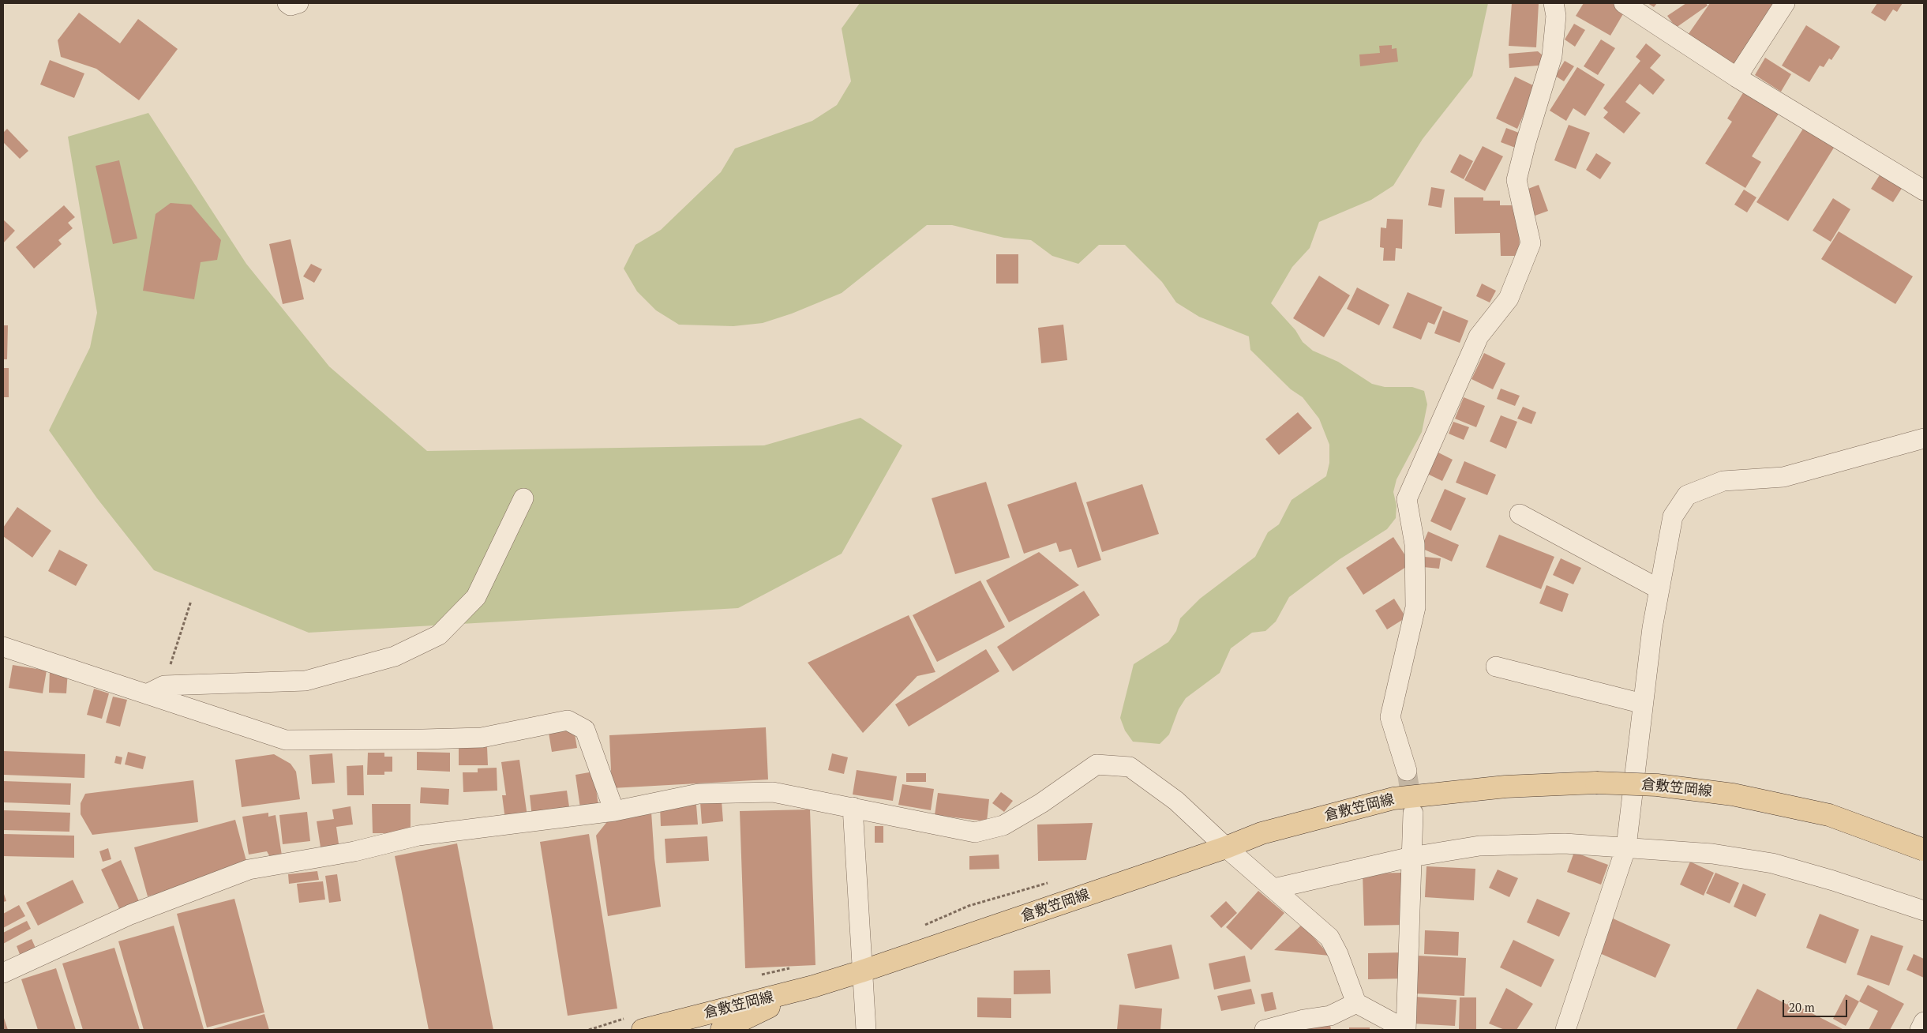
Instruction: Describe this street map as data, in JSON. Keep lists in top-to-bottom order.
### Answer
{
  "streets": {
    "main road": ["倉敷笠岡線"]
  },
  "scale_bar": "20 m"
}
